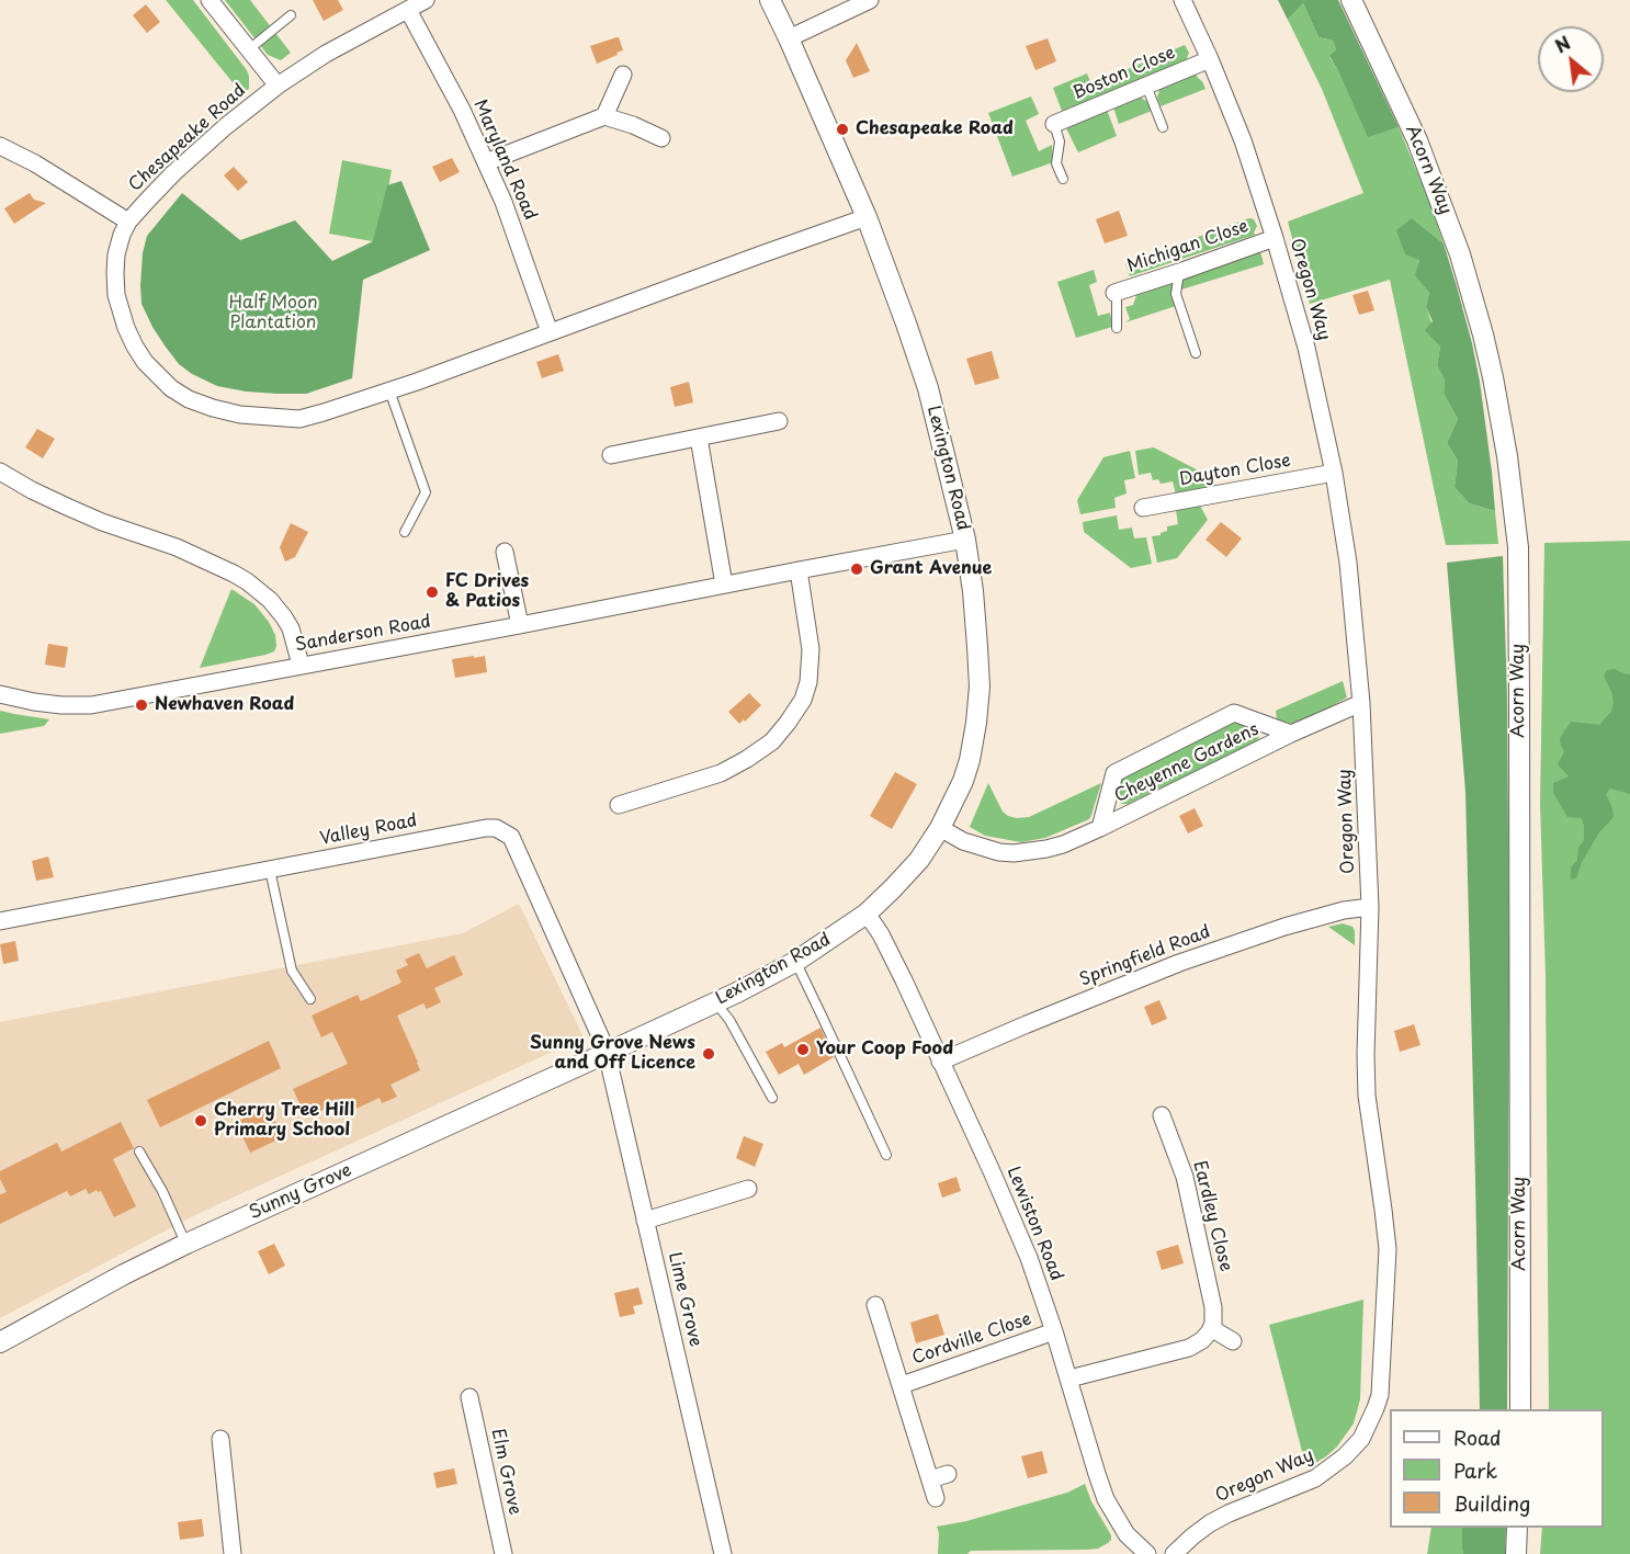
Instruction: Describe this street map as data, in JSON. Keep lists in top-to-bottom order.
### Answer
{
  "streets": {
    "street": [
      "Boston Close",
      "Chesapeake Road",
      "Maryland Road",
      "Acorn Way",
      "Michigan Close",
      "Oregon Way",
      "Lexington Road",
      "Dayton Close",
      "Sanderson Road",
      "Cheyenne Gardens",
      "Valley Road",
      "Springfield Road",
      "Sunny Grove",
      "Eardley Close",
      "Lewiston Road",
      "Lime Grove",
      "Cordville Close",
      "Elm Grove"
    ]
  },
  "crossings": [
    ["Boston Close", "Oregon Way"],
    ["Chesapeake Road", "Maryland Road"],
    ["Chesapeake Road", "Lexington Road"],
    ["Michigan Close", "Oregon Way"],
    ["Oregon Way", "Dayton Close"],
    ["Oregon Way", "Cheyenne Gardens"],
    ["Oregon Way", "Springfield Road"],
    ["Lexington Road", "Sanderson Road"],
    ["Lexington Road", "Cheyenne Gardens"],
    ["Lexington Road", "Valley Road"],
    ["Lexington Road", "Sunny Grove"],
    ["Lexington Road", "Lewiston Road"],
    ["Lexington Road", "Lime Grove"],
    ["Valley Road", "Sunny Grove"],
    ["Valley Road", "Lime Grove"],
    ["Springfield Road", "Lewiston Road"],
    ["Sunny Grove", "Lime Grove"],
    ["Lewiston Road", "Cordville Close"]
  ],
  "parks": ["Half Moon Plantation"],
  "places": [
    "Chesapeake Road",
    "Grant Avenue",
    "FC Drives & Patios",
    "Newhaven Road",
    "Your Coop Food",
    "Sunny Grove News and Off Licence",
    "Cherry Tree Hill Primary School"
  ],
  "legend": ["Road", "Park", "Building"],
  "north": "top left"
}
